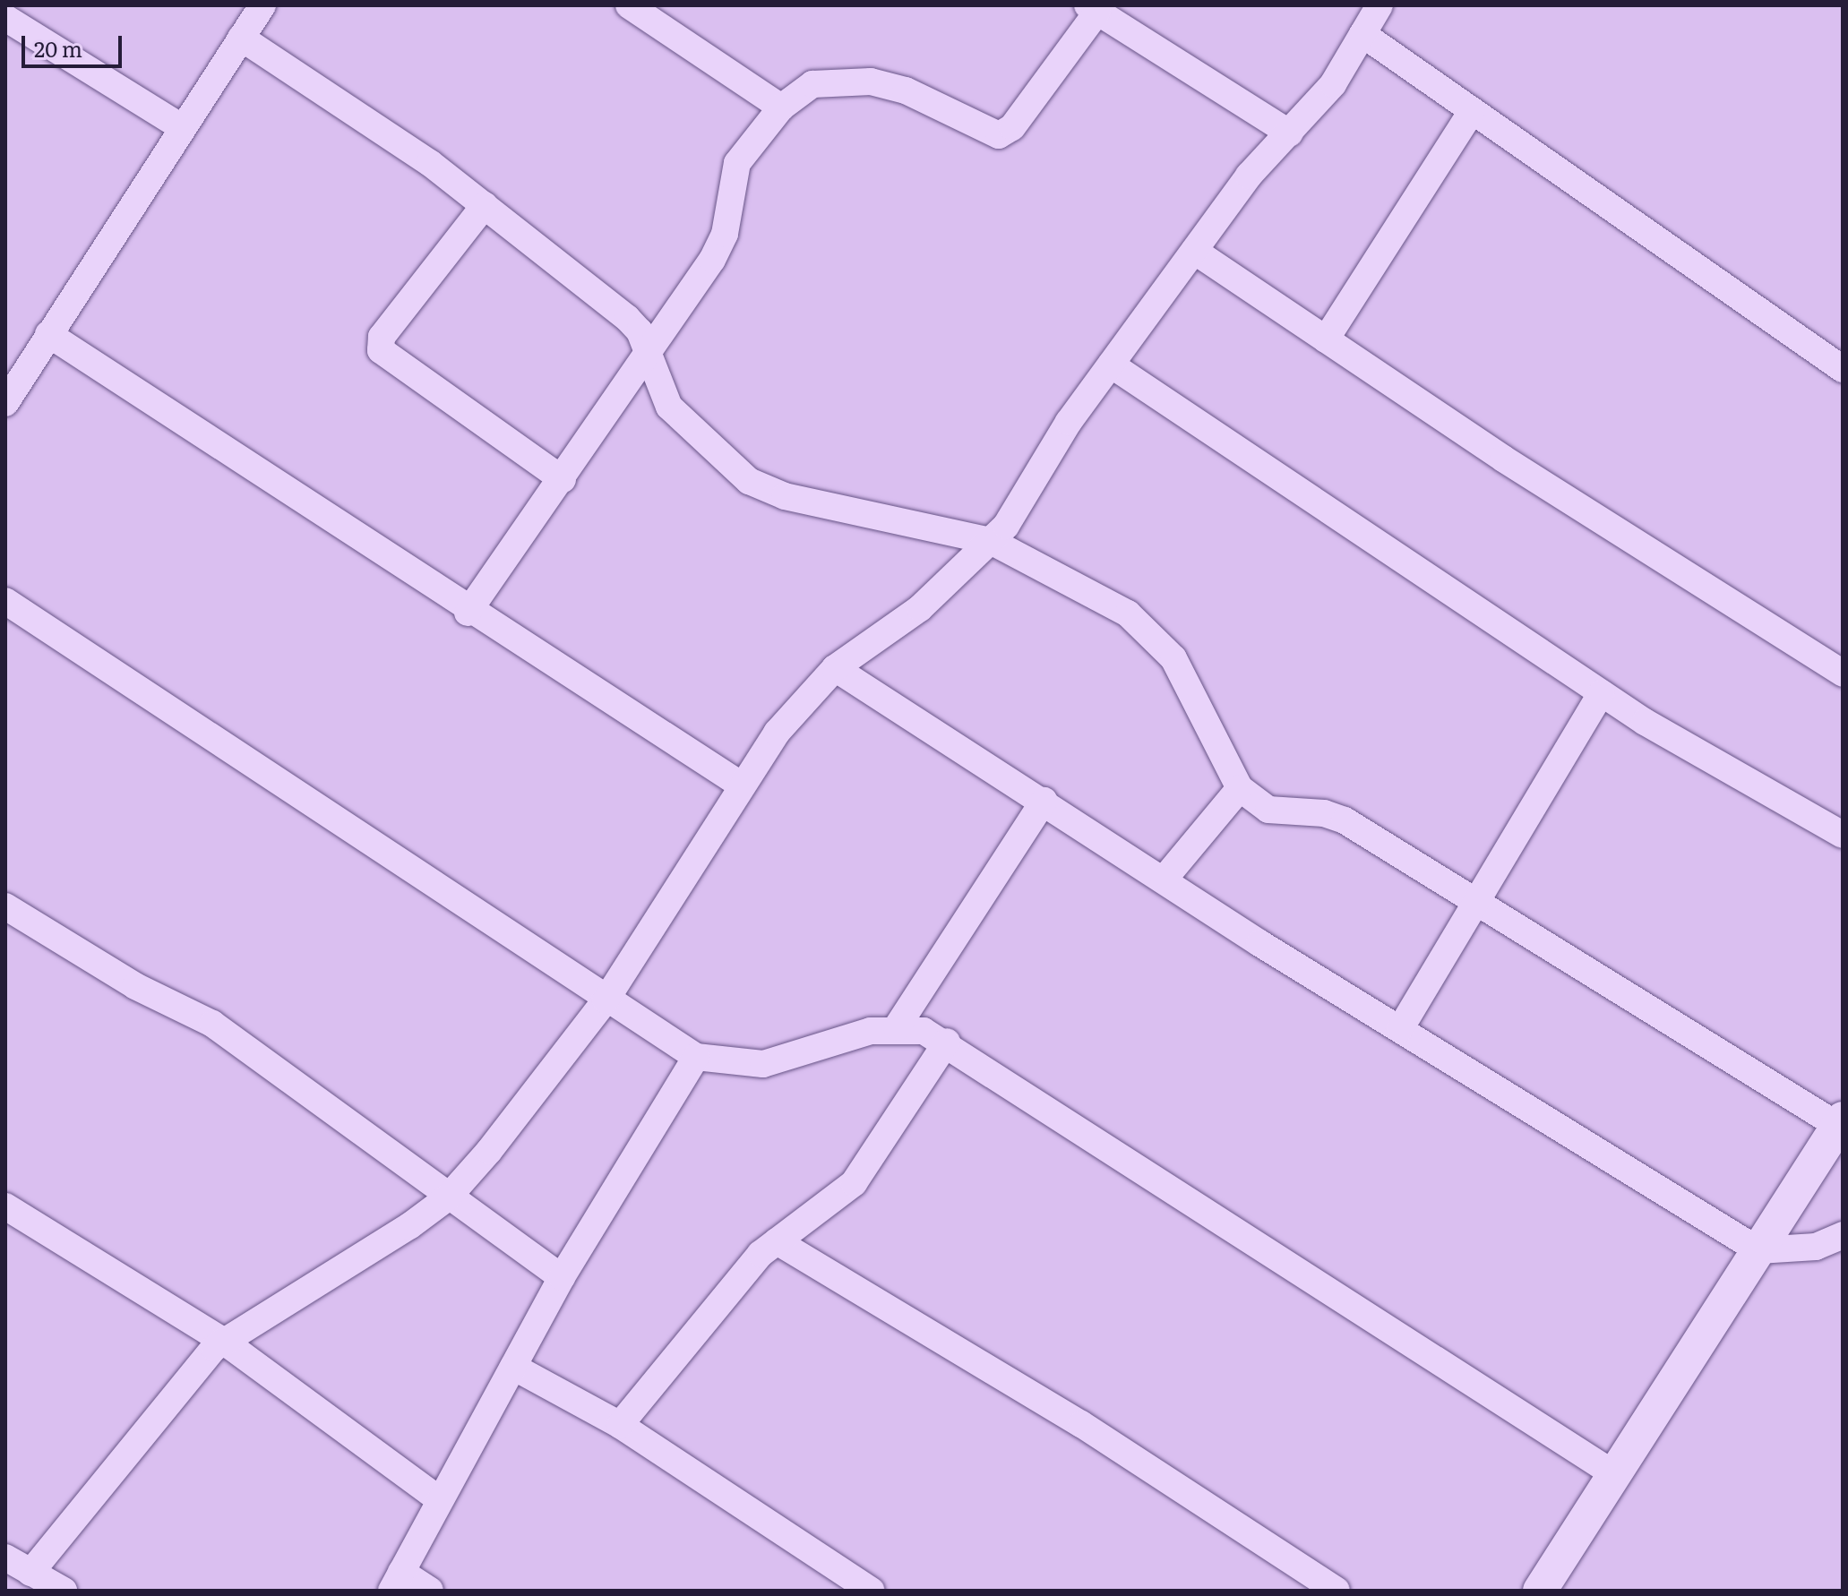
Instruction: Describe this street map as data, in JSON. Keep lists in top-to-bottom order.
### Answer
{
  "scale_bar": "20 m"
}
